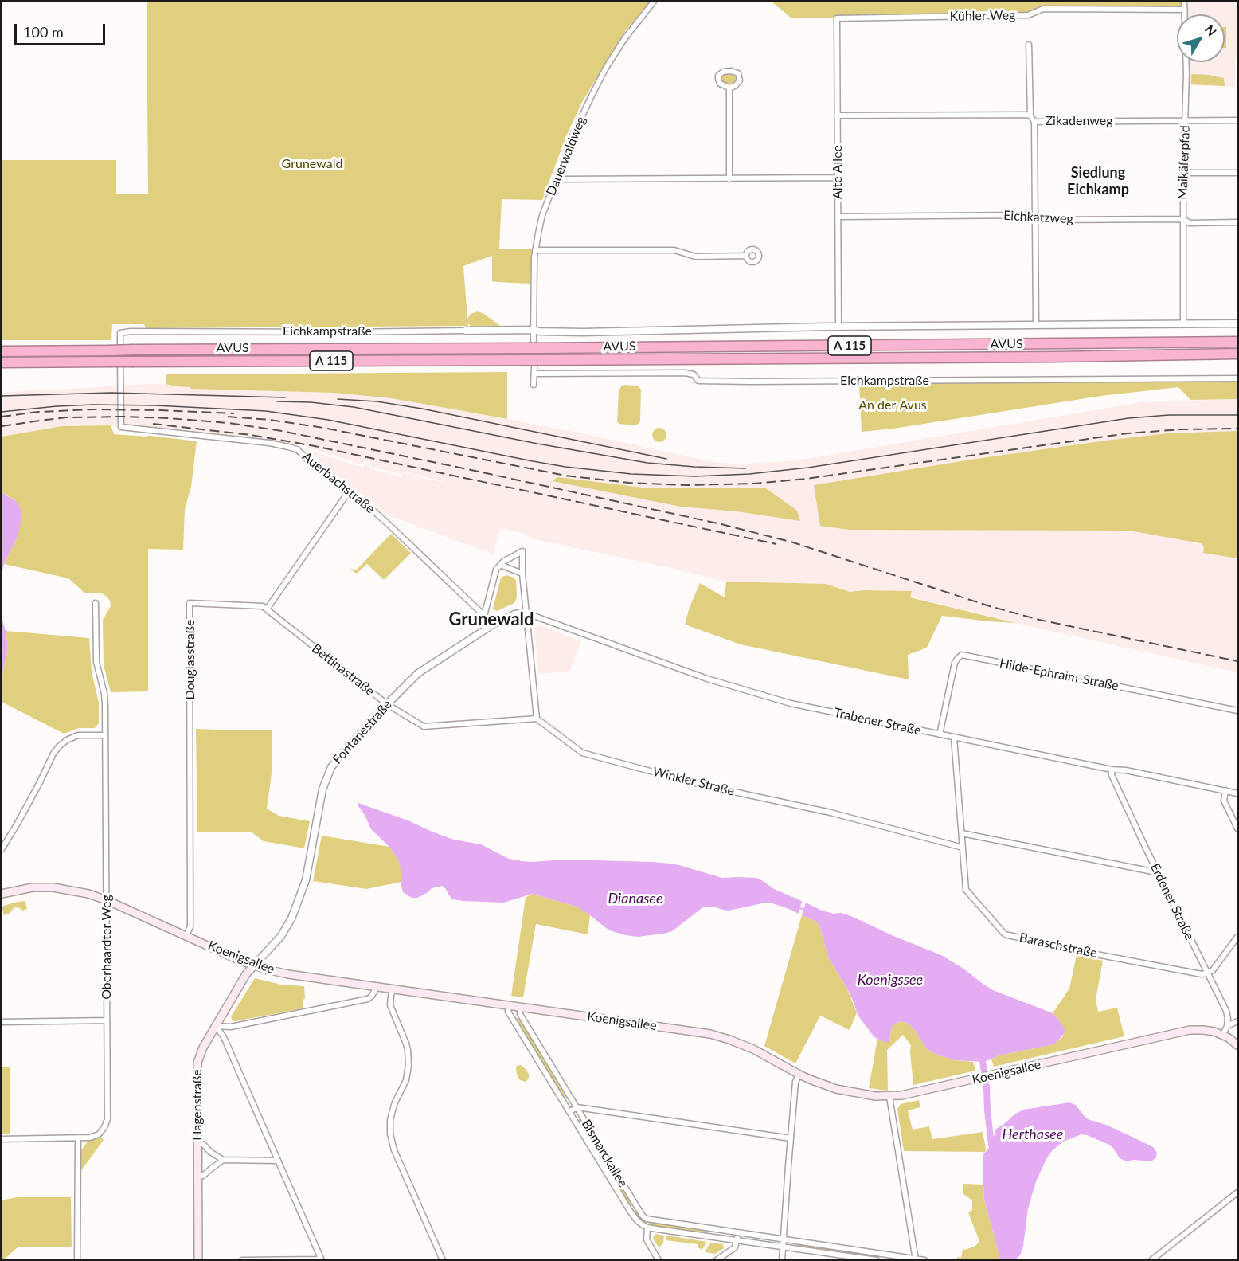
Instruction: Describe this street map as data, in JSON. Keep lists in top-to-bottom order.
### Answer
{
  "streets": {
    "highway": ["AVUS", "A 115"],
    "main road": ["Koenigsallee", "Hagenstraße"],
    "street": [
      "Kühler Weg",
      "Zikadenweg",
      "Dauerwaldweg",
      "Maikäferpfad",
      "Alte Allee",
      "Eichkatzweg",
      "Eichkampstraße",
      "Auerbachstraße",
      "Douglasstraße",
      "Bettinastraße",
      "Hilde-Ephraim-Straße",
      "Trabener Straße",
      "Fontanestraße",
      "Winkler Straße",
      "Erdener Straße",
      "Baraschstraße",
      "Oberhaardter Weg",
      "Bismarckallee"
    ]
  },
  "crossings": [
    ["Kühler Weg", "Maikäferpfad"],
    ["Kühler Weg", "Alte Allee"],
    ["Zikadenweg", "Maikäferpfad"],
    ["Zikadenweg", "Alte Allee"],
    ["Dauerwaldweg", "Eichkampstraße"],
    ["Maikäferpfad", "Eichkatzweg"],
    ["Maikäferpfad", "Eichkampstraße"],
    ["Alte Allee", "Eichkatzweg"],
    ["Alte Allee", "Eichkampstraße"],
    ["Eichkampstraße", "Auerbachstraße"],
    ["Auerbachstraße", "Fontanestraße"],
    ["Douglasstraße", "Bettinastraße"],
    ["Douglasstraße", "Koenigsallee"],
    ["Bettinastraße", "Fontanestraße"],
    ["Bettinastraße", "Winkler Straße"],
    ["Hilde-Ephraim-Straße", "Trabener Straße"],
    ["Trabener Straße", "Fontanestraße"],
    ["Trabener Straße", "Erdener Straße"],
    ["Trabener Straße", "Baraschstraße"],
    ["Fontanestraße", "Koenigsallee"],
    ["Fontanestraße", "Hagenstraße"],
    ["Winkler Straße", "Baraschstraße"],
    ["Erdener Straße", "Baraschstraße"],
    ["Oberhaardter Weg", "Koenigsallee"],
    ["Koenigsallee", "Hagenstraße"],
    ["Koenigsallee", "Bismarckallee"]
  ],
  "districts": ["Siedlung Eichkamp", "Grunewald"],
  "water": ["Dianasee", "Koenigssee", "Herthasee"],
  "parks": ["Grunewald", "An der Avus"],
  "scale_bar": "100 m",
  "north": "top right"
}
